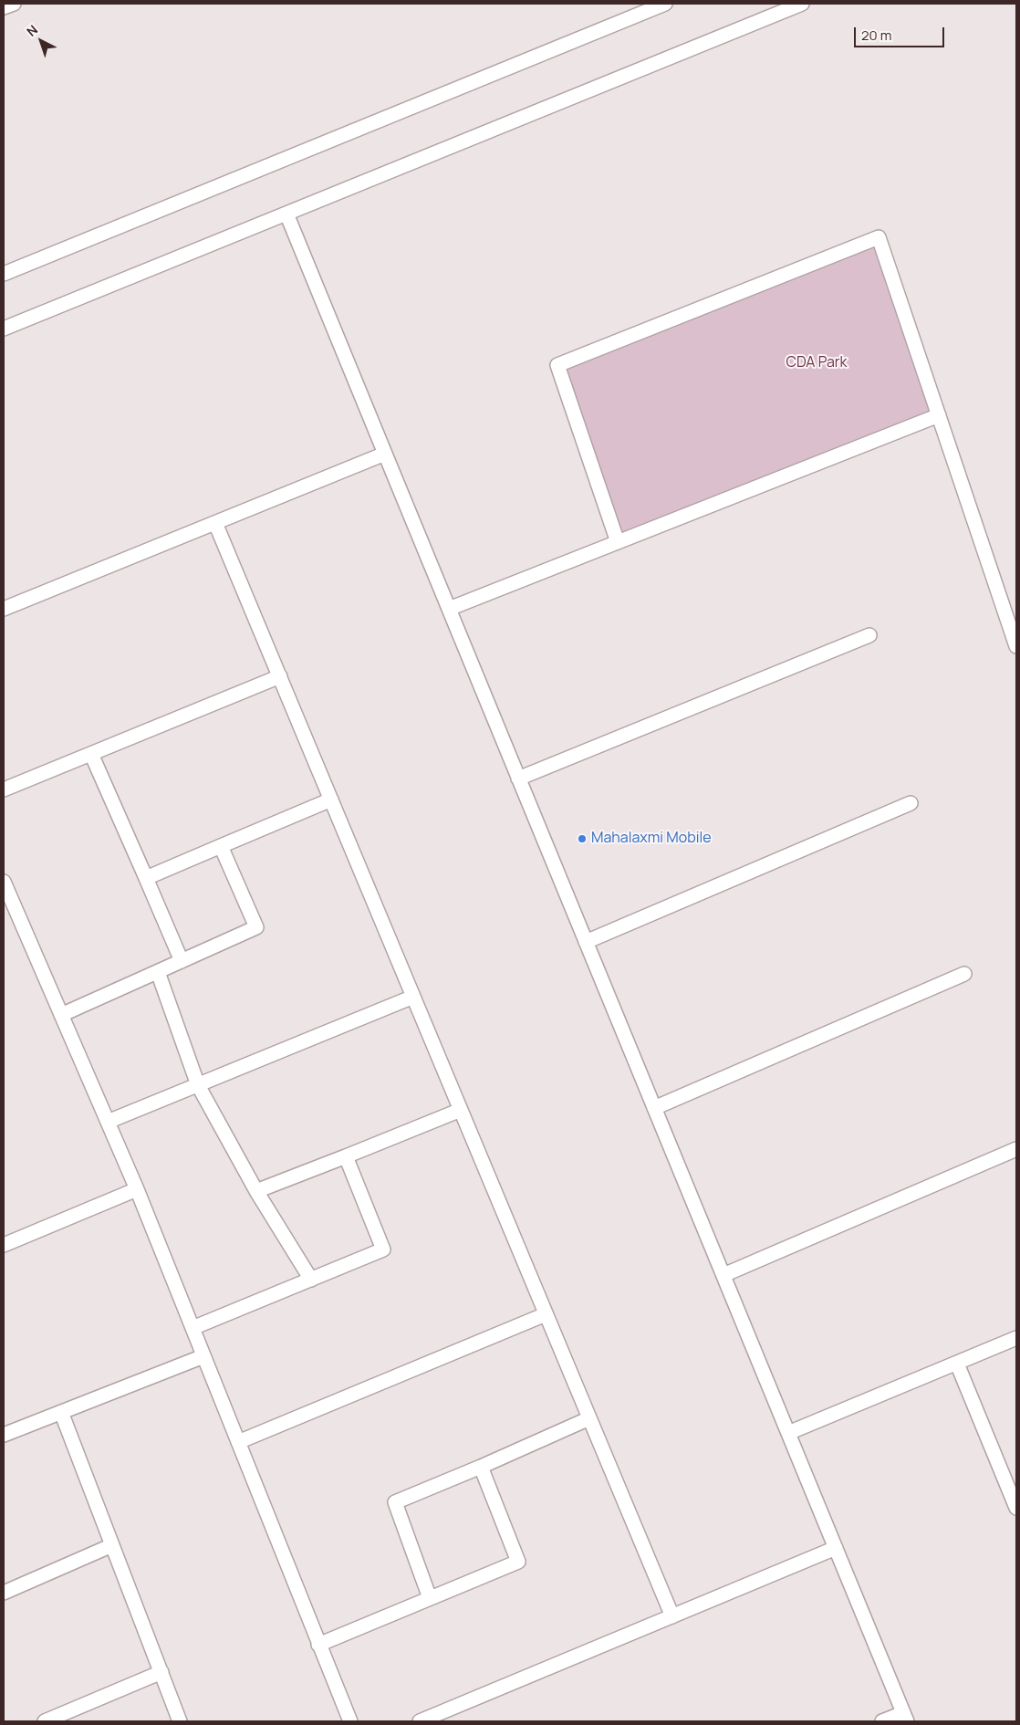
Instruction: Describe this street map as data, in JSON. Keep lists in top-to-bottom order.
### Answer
{
  "parks": ["CDA Park"],
  "places": ["Mahalaxmi Mobile"],
  "scale_bar": "20 m",
  "north": "top left"
}
